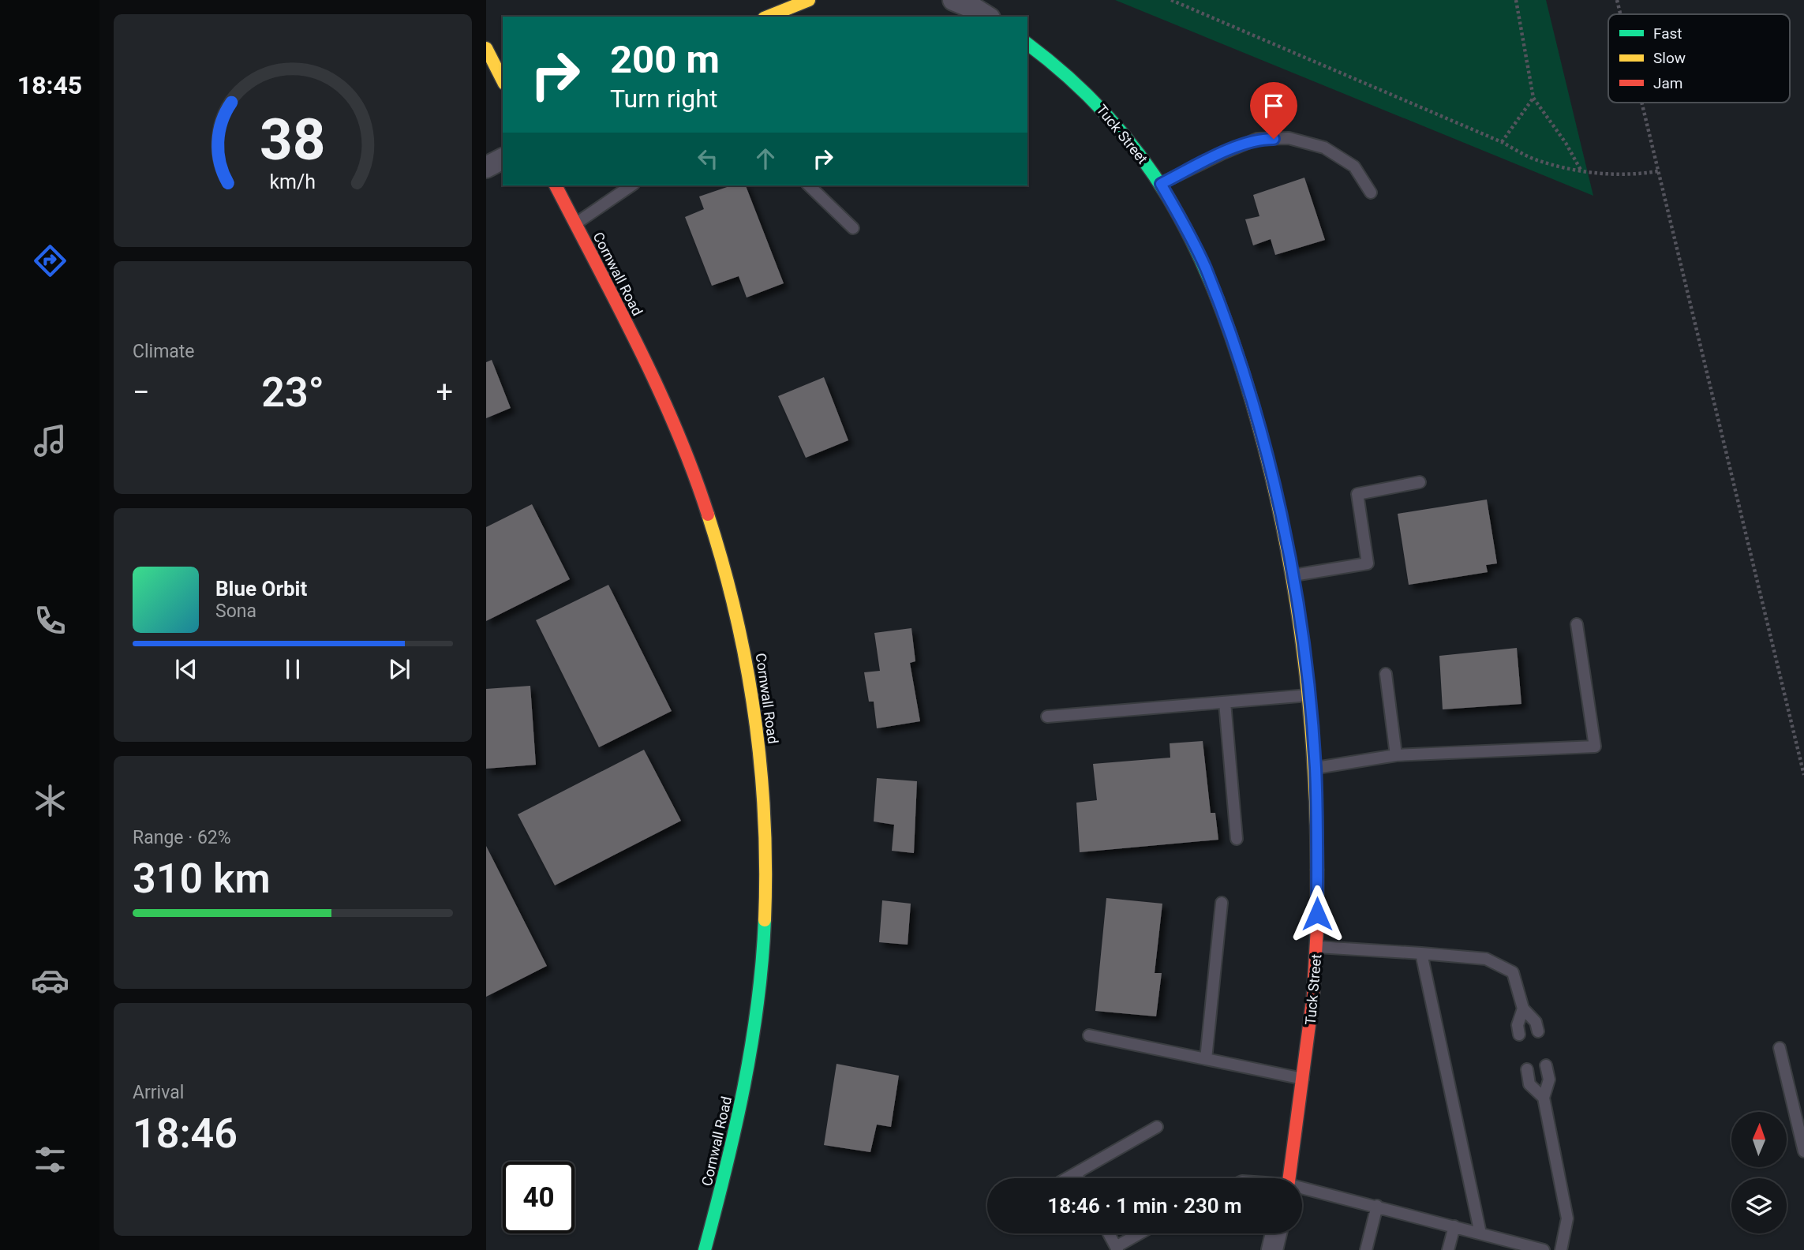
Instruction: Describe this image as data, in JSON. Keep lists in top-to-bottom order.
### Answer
{
  "streets": {
    "street": ["Tuck Street", "Cornwall Road"]
  },
  "legend": ["Fast", "Slow", "Jam"],
  "north": "top",
  "page": {
    "tabs": "18:45",
    "turn": ["200 m", "Turn right"],
    "tile": [
      "Climate",
      ["Range · 62%", "310 km"],
      ["Arrival", "18:46"]
    ],
    "heat": ["−", "23°", "+"],
    "song": ["Blue Orbit", "Sona"],
    "limit": "40",
    "trip": "18:46 · 1 min · 230 m",
    "gauge": ["38", "km/h"]
  }
}
